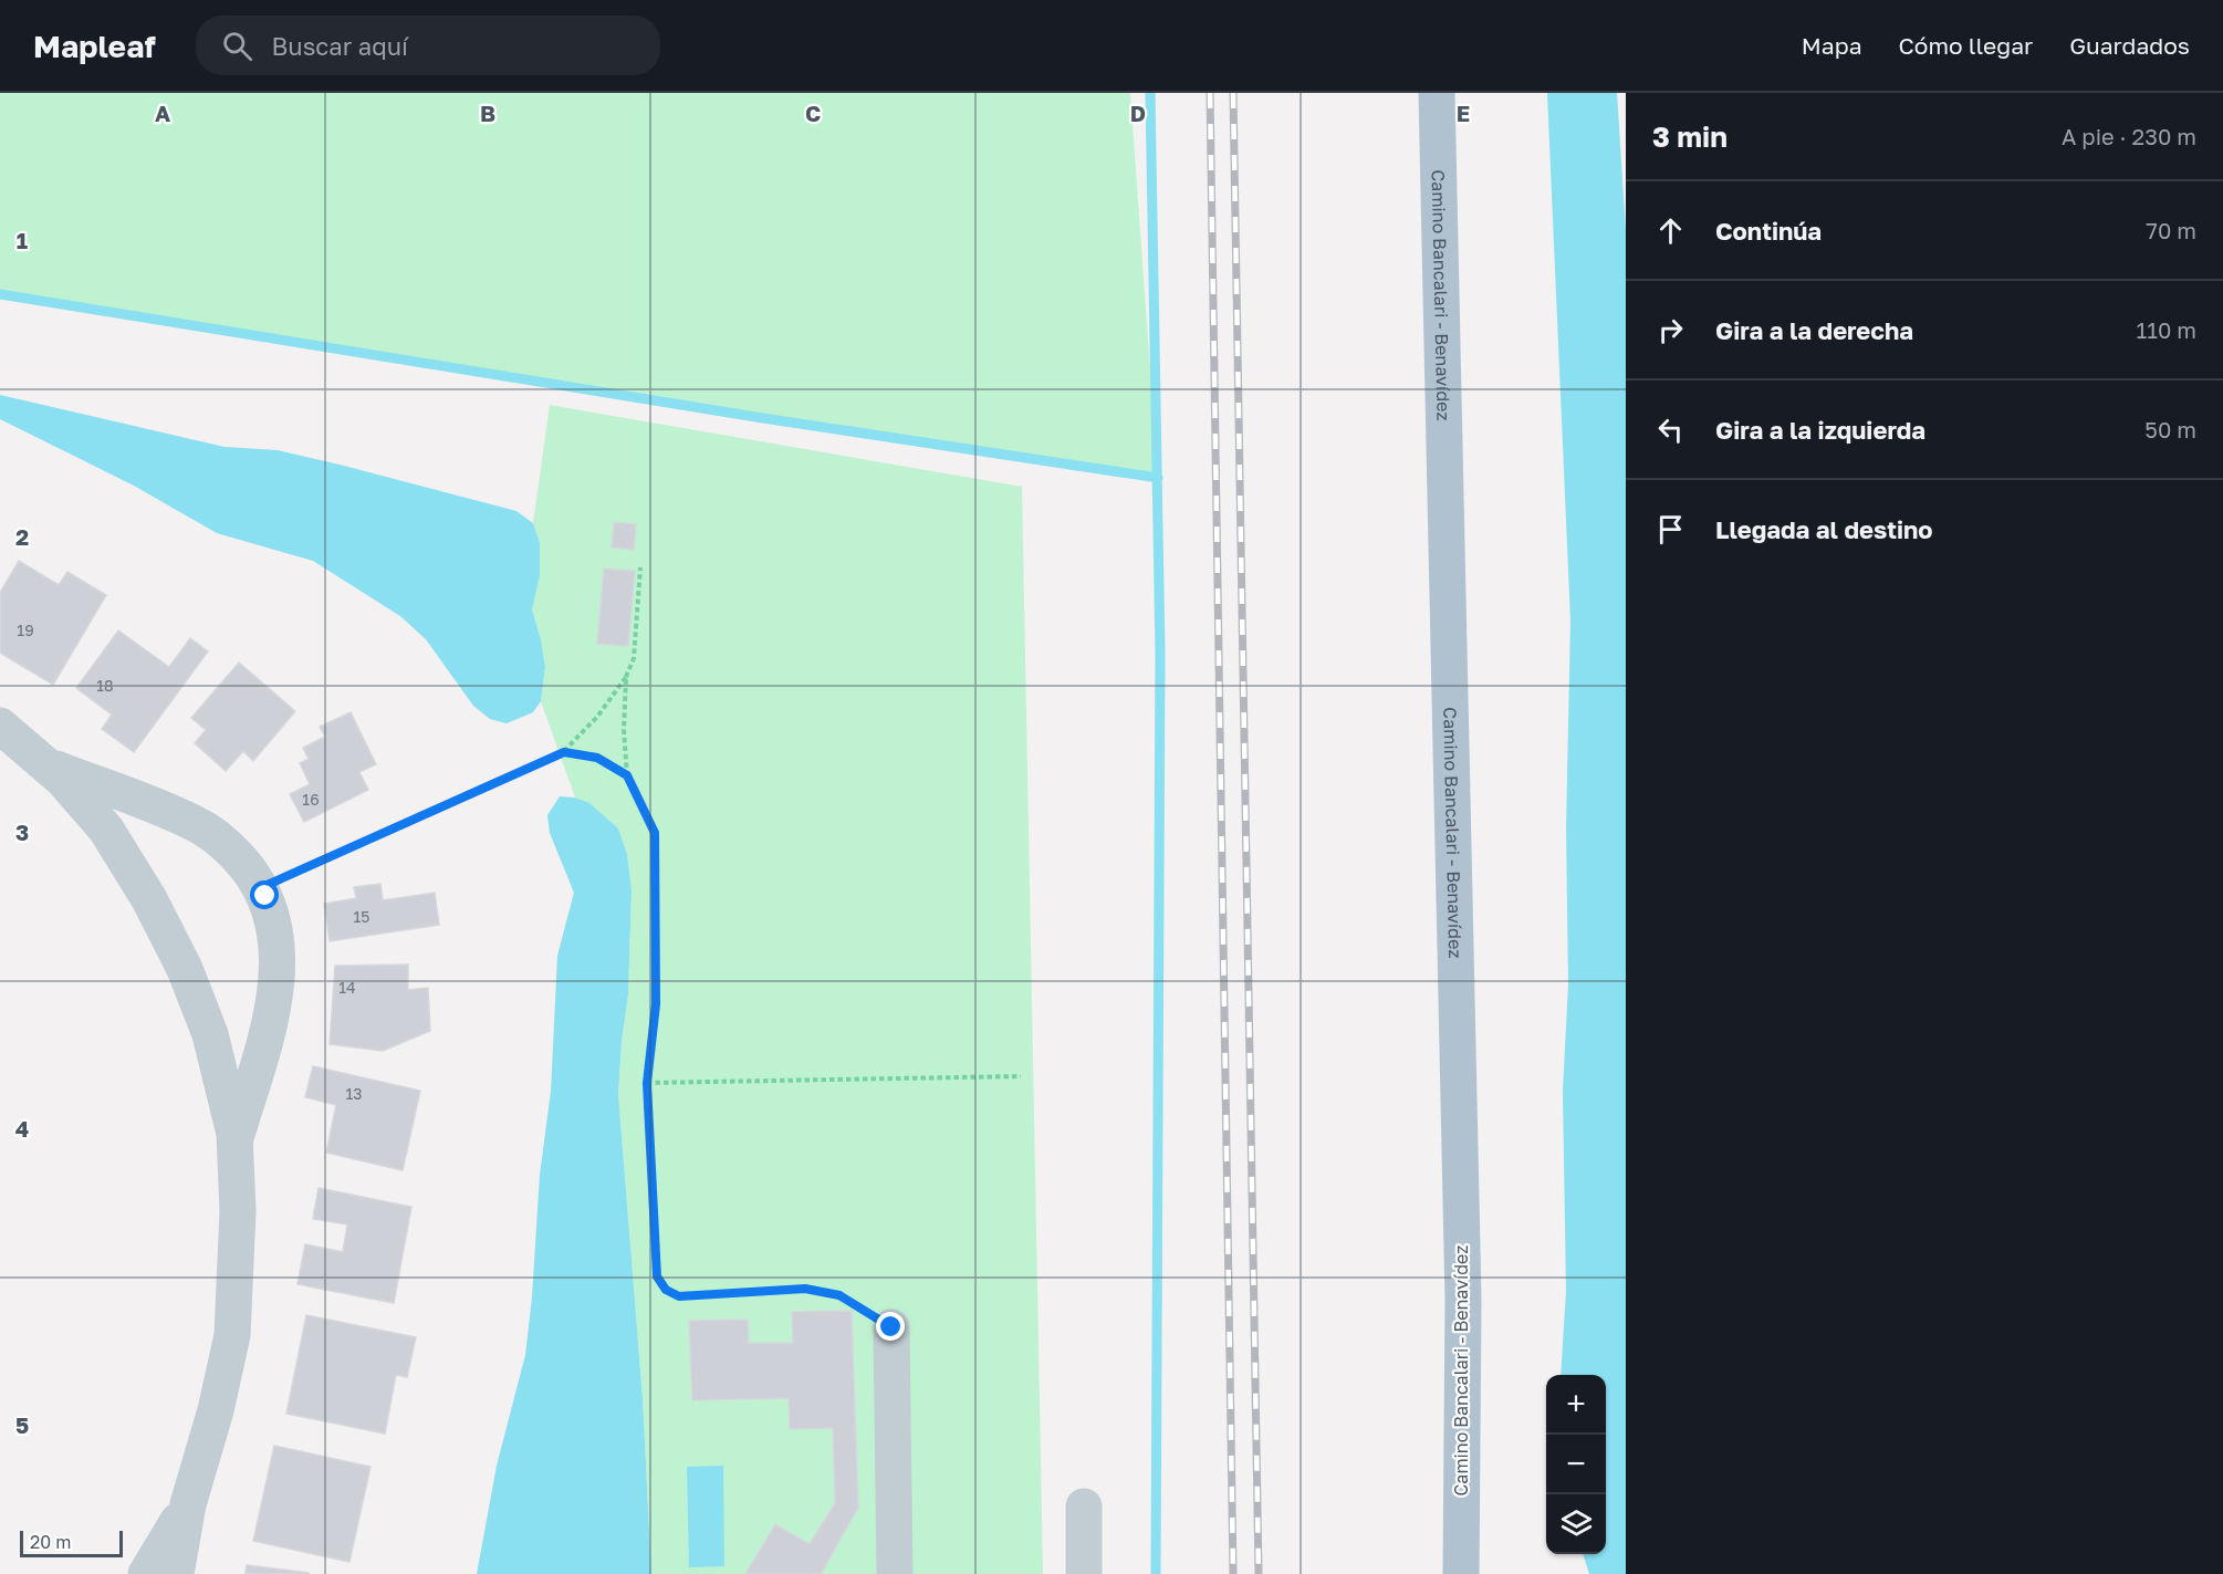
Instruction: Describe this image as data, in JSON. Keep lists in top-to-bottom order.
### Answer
{
  "streets": {
    "main road": ["Camino Bancalari - Benavídez"]
  },
  "house_numbers": [
    "19",
    "18",
    "16",
    "15",
    "14",
    "13"
  ],
  "scale_bar": "20 m",
  "page": {
    "header": "Mapleaf",
    "search": "Buscar aquí",
    "nav": ["Mapa", "Cómo llegar", "Guardados"],
    "heading": ["3 min", "A pie · 230 m"],
    "list": [
      ["Continúa", "70 m"],
      ["Gira a la derecha", "110 m"],
      ["Gira a la izquierda", "50 m"],
      "Llegada al destino"
    ],
    "map_buttons": ["+", "−"],
    "scale": "20 m"
  },
  "grid": {
    "columns": [
      "A",
      "B",
      "C",
      "D",
      "E"
    ],
    "rows": [
      "1",
      "2",
      "3",
      "4",
      "5"
    ]
  }
}
